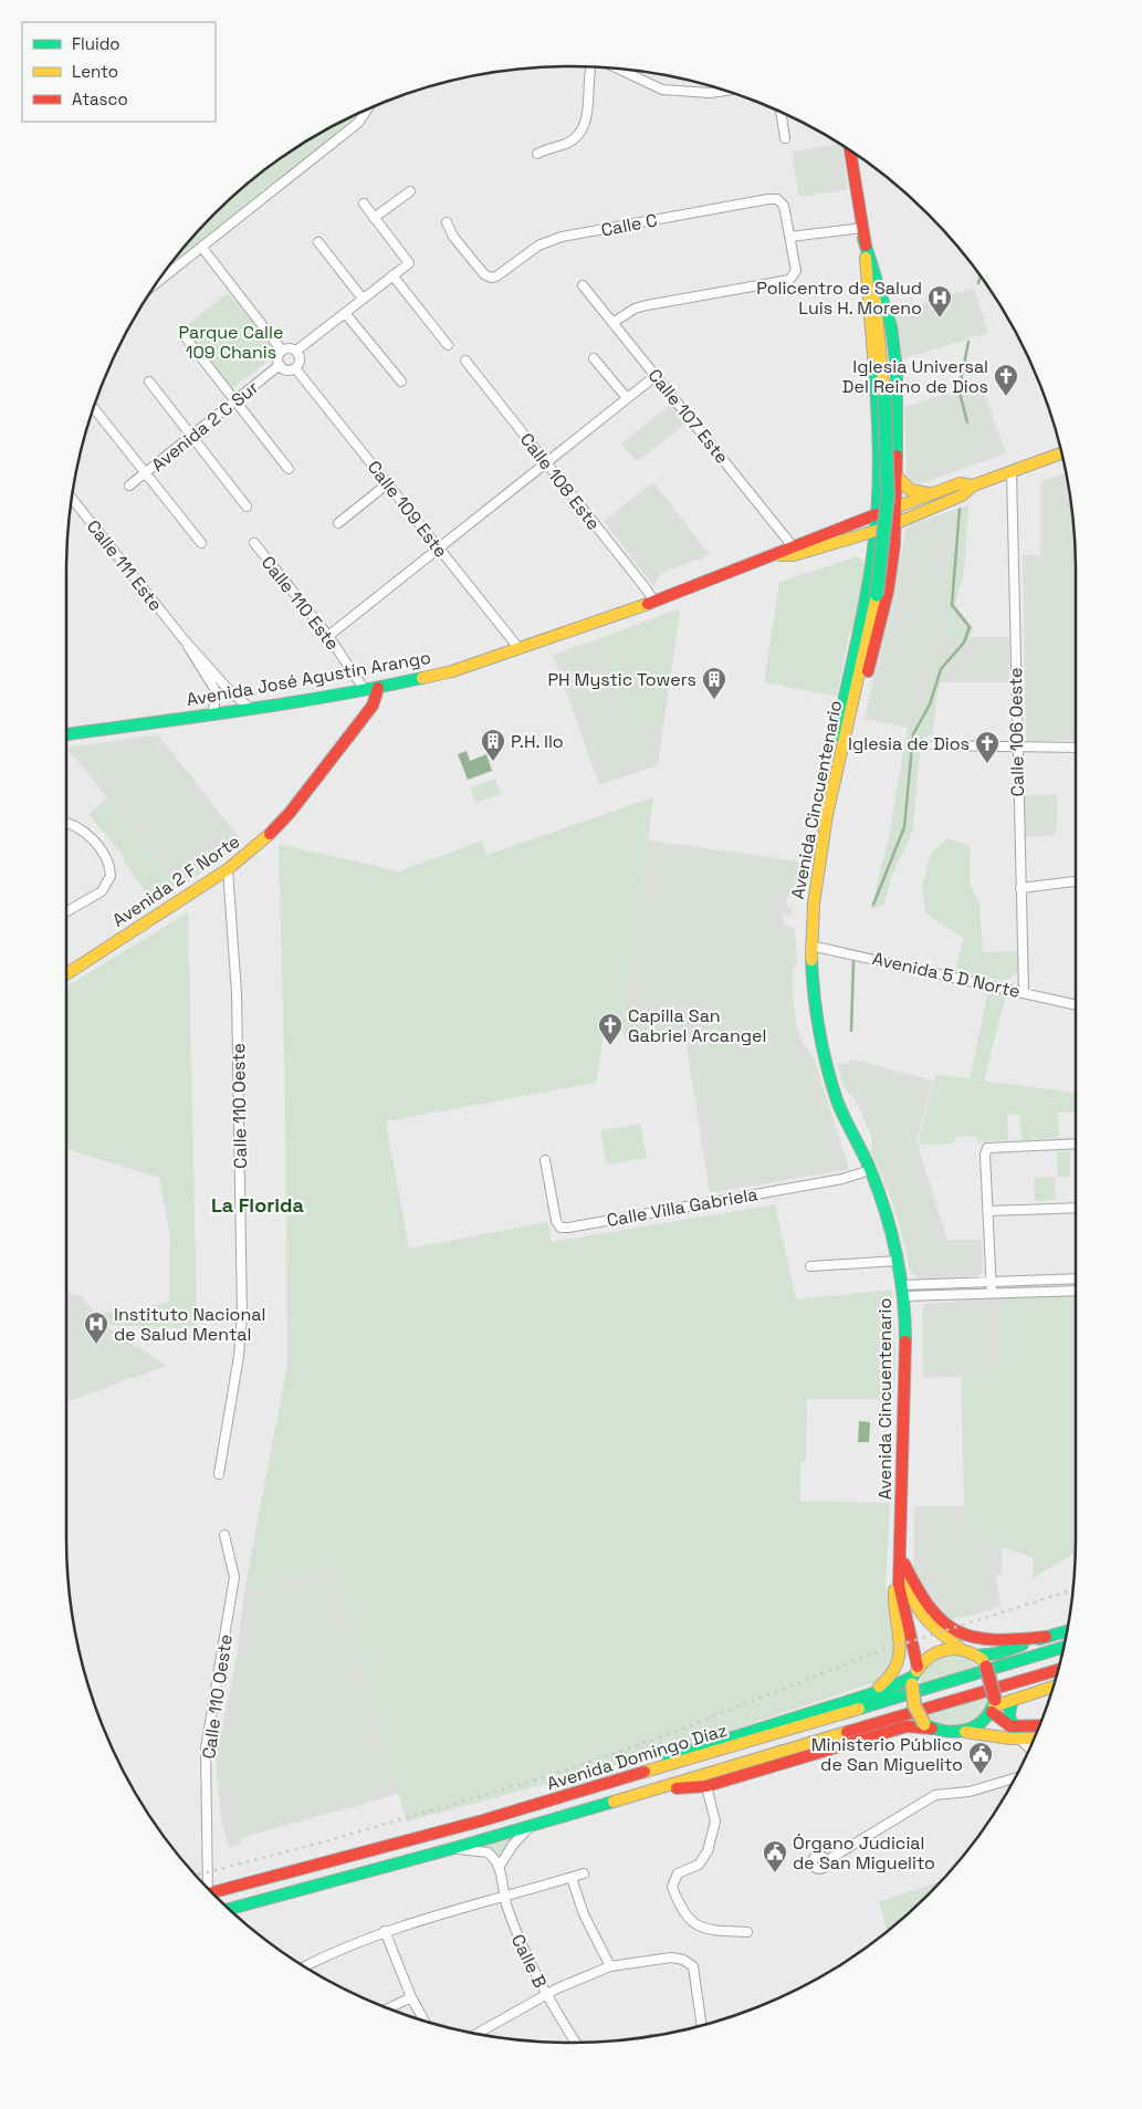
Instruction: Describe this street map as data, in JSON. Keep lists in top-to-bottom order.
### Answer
{
  "streets": {
    "main road": [
      "Avenida José Agustín Arango",
      "Avenida Cincuentenario",
      "Avenida 2 F Norte",
      "Avenida Domingo Díaz"
    ],
    "street": [
      "Calle C",
      "Calle 107 Este",
      "Avenida 2 C Sur",
      "Calle 108 Este",
      "Calle 109 Este",
      "Calle 111 Este",
      "Calle 110 Este",
      "Calle 106 Oeste",
      "Avenida 5 D Norte",
      "Calle 110 Oeste",
      "Calle Villa Gabriela",
      "Calle B"
    ]
  },
  "crossings": [
    ["Calle 107 Este", "Avenida José Agustín Arango"],
    ["Avenida 2 C Sur", "Calle 109 Este"],
    ["Calle 108 Este", "Avenida José Agustín Arango"],
    ["Calle 109 Este", "Avenida José Agustín Arango"],
    ["Calle 111 Este", "Avenida José Agustín Arango"],
    ["Calle 110 Este", "Avenida José Agustín Arango"],
    ["Calle 110 Este", "Avenida 2 F Norte"],
    ["Avenida José Agustín Arango", "Avenida 2 F Norte"],
    ["Calle 106 Oeste", "Avenida 5 D Norte"],
    ["Avenida Cincuentenario", "Avenida 5 D Norte"],
    ["Avenida Cincuentenario", "Calle Villa Gabriela"],
    ["Avenida 2 F Norte", "Calle 110 Oeste"]
  ],
  "districts": ["La Florida"],
  "parks": ["Parque Calle 109 Chanis"],
  "places": {
    "hospital": ["Policentro de Salud Luis H. Moreno", "Instituto Nacional de Salud Mental"],
    "church": ["Iglesia Universal Del Reino de Dios", "Iglesia de Dios", "Capilla San Gabriel Arcangel"],
    "building": ["PH Mystic Towers", "P.H. Ilo"],
    "public building": ["Ministerio Público de San Miguelito", "Órgano Judicial de San Miguelito"]
  },
  "legend": ["Fluido", "Lento", "Atasco"]
}
